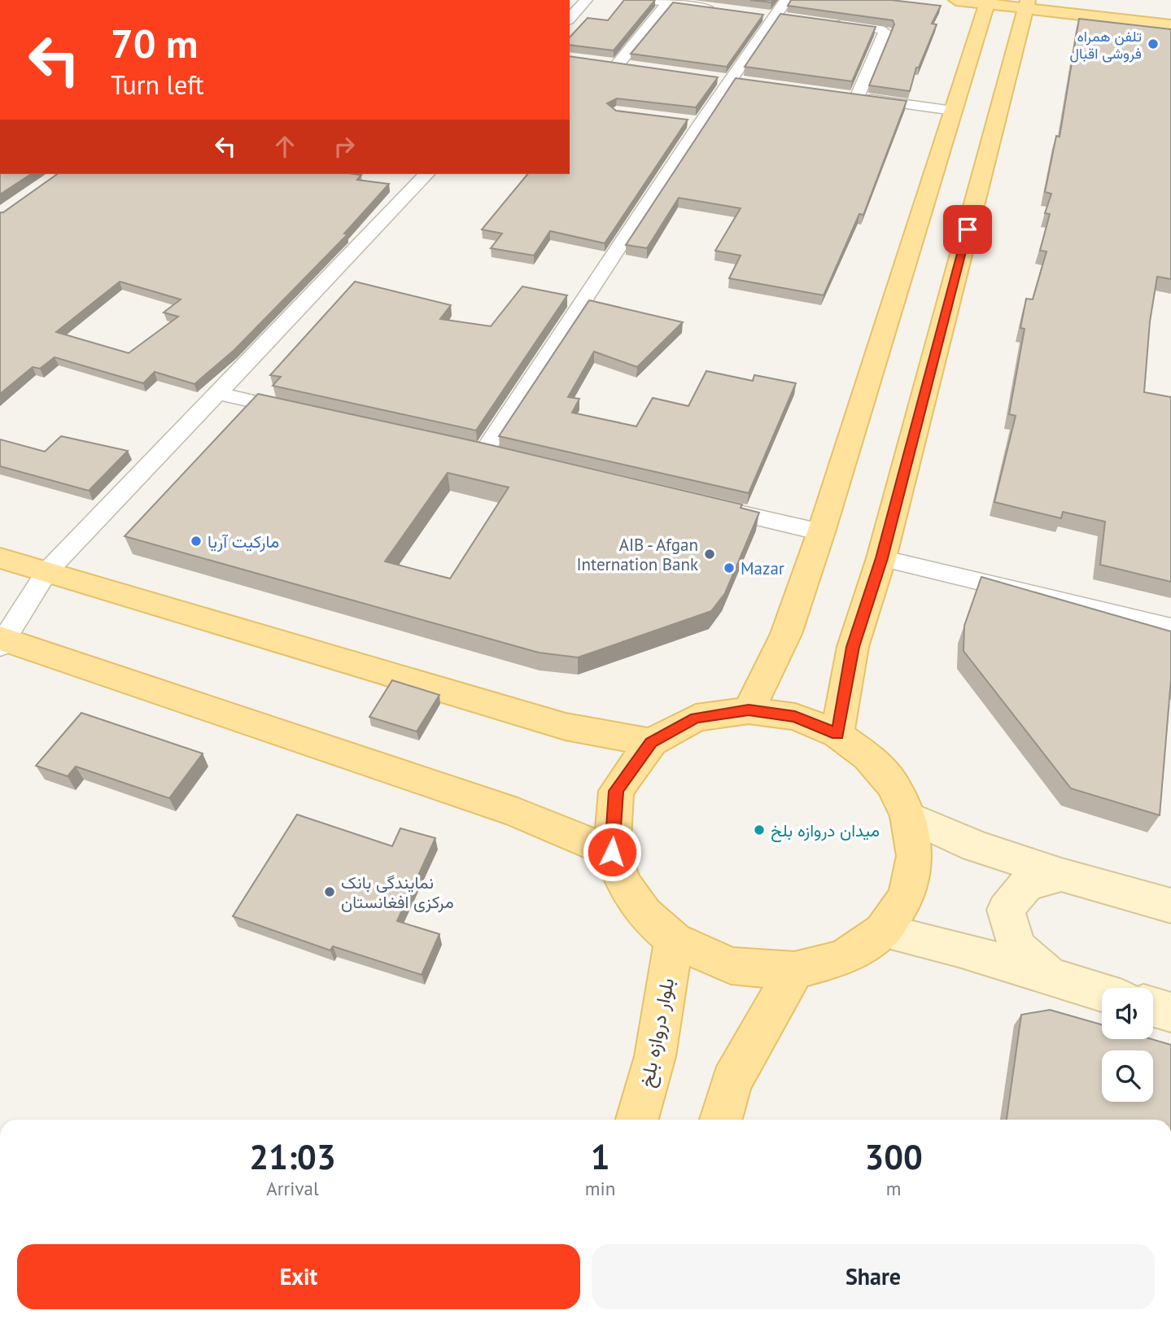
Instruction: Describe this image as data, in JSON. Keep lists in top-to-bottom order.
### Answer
{
  "streets": {
    "main road": ["بلوار دروازه بلخ"]
  },
  "places": [
    "تلفن همراه فروشی اقبال",
    "مارکیت آریا",
    "AIB - Afgan Internation Bank",
    "Mazar",
    "میدان دروازه بلخ",
    "نمایندگی بانک مرکزی افغانستان"
  ],
  "page": {
    "turn": ["70 m", "Turn left"],
    "eta": [
      "21:03",
      "Arrival",
      "1",
      "min",
      "300",
      "m"
    ],
    "buttons": ["Exit", "Share"]
  }
}
